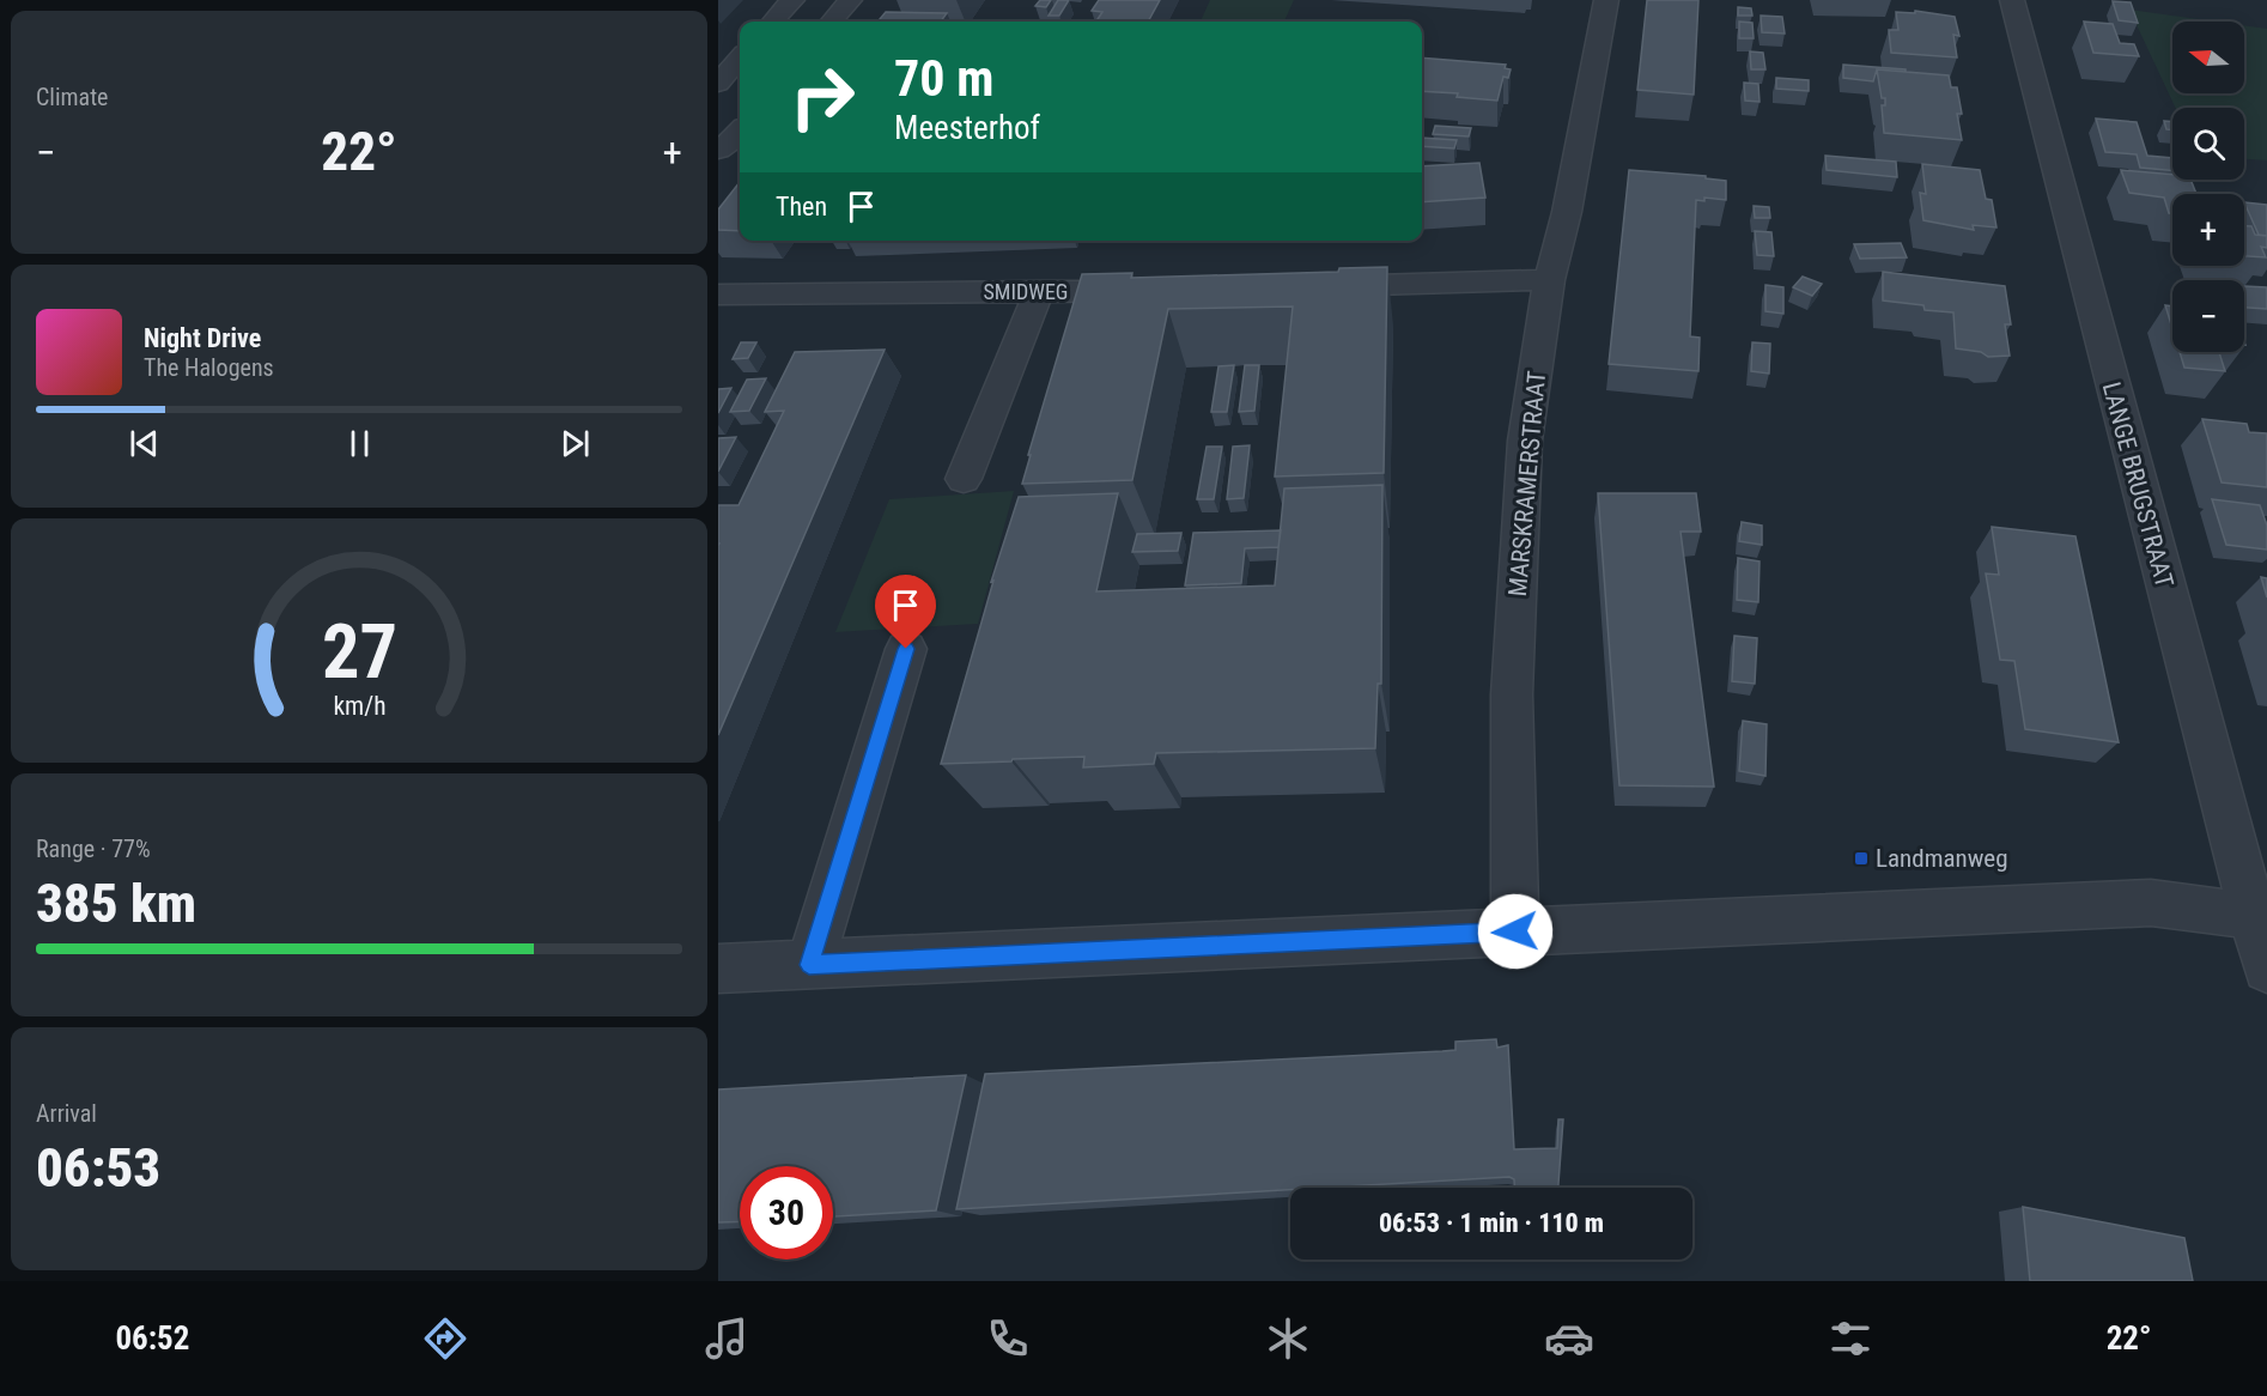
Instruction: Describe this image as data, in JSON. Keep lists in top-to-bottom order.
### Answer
{
  "streets": {
    "street": ["SMIDWEG", "MARSKRAMERSTRAAT", "LANGE BRUGSTRAAT"]
  },
  "places": {
    "transit": ["Landmanweg"]
  },
  "north": "left",
  "page": {
    "tile": [
      "Climate",
      ["Range · 77%", "385 km"],
      ["Arrival", "06:53"]
    ],
    "map_buttons": ["+", "−"],
    "turn": ["70 m", "Meesterhof"],
    "heat": ["−", "22°", "+"],
    "then": "Then",
    "song": ["Night Drive", "The Halogens"],
    "limit": "30",
    "trip": "06:53 · 1 min · 110 m",
    "tabs": ["06:52", "22°"],
    "gauge": ["27", "km/h"]
  }
}
